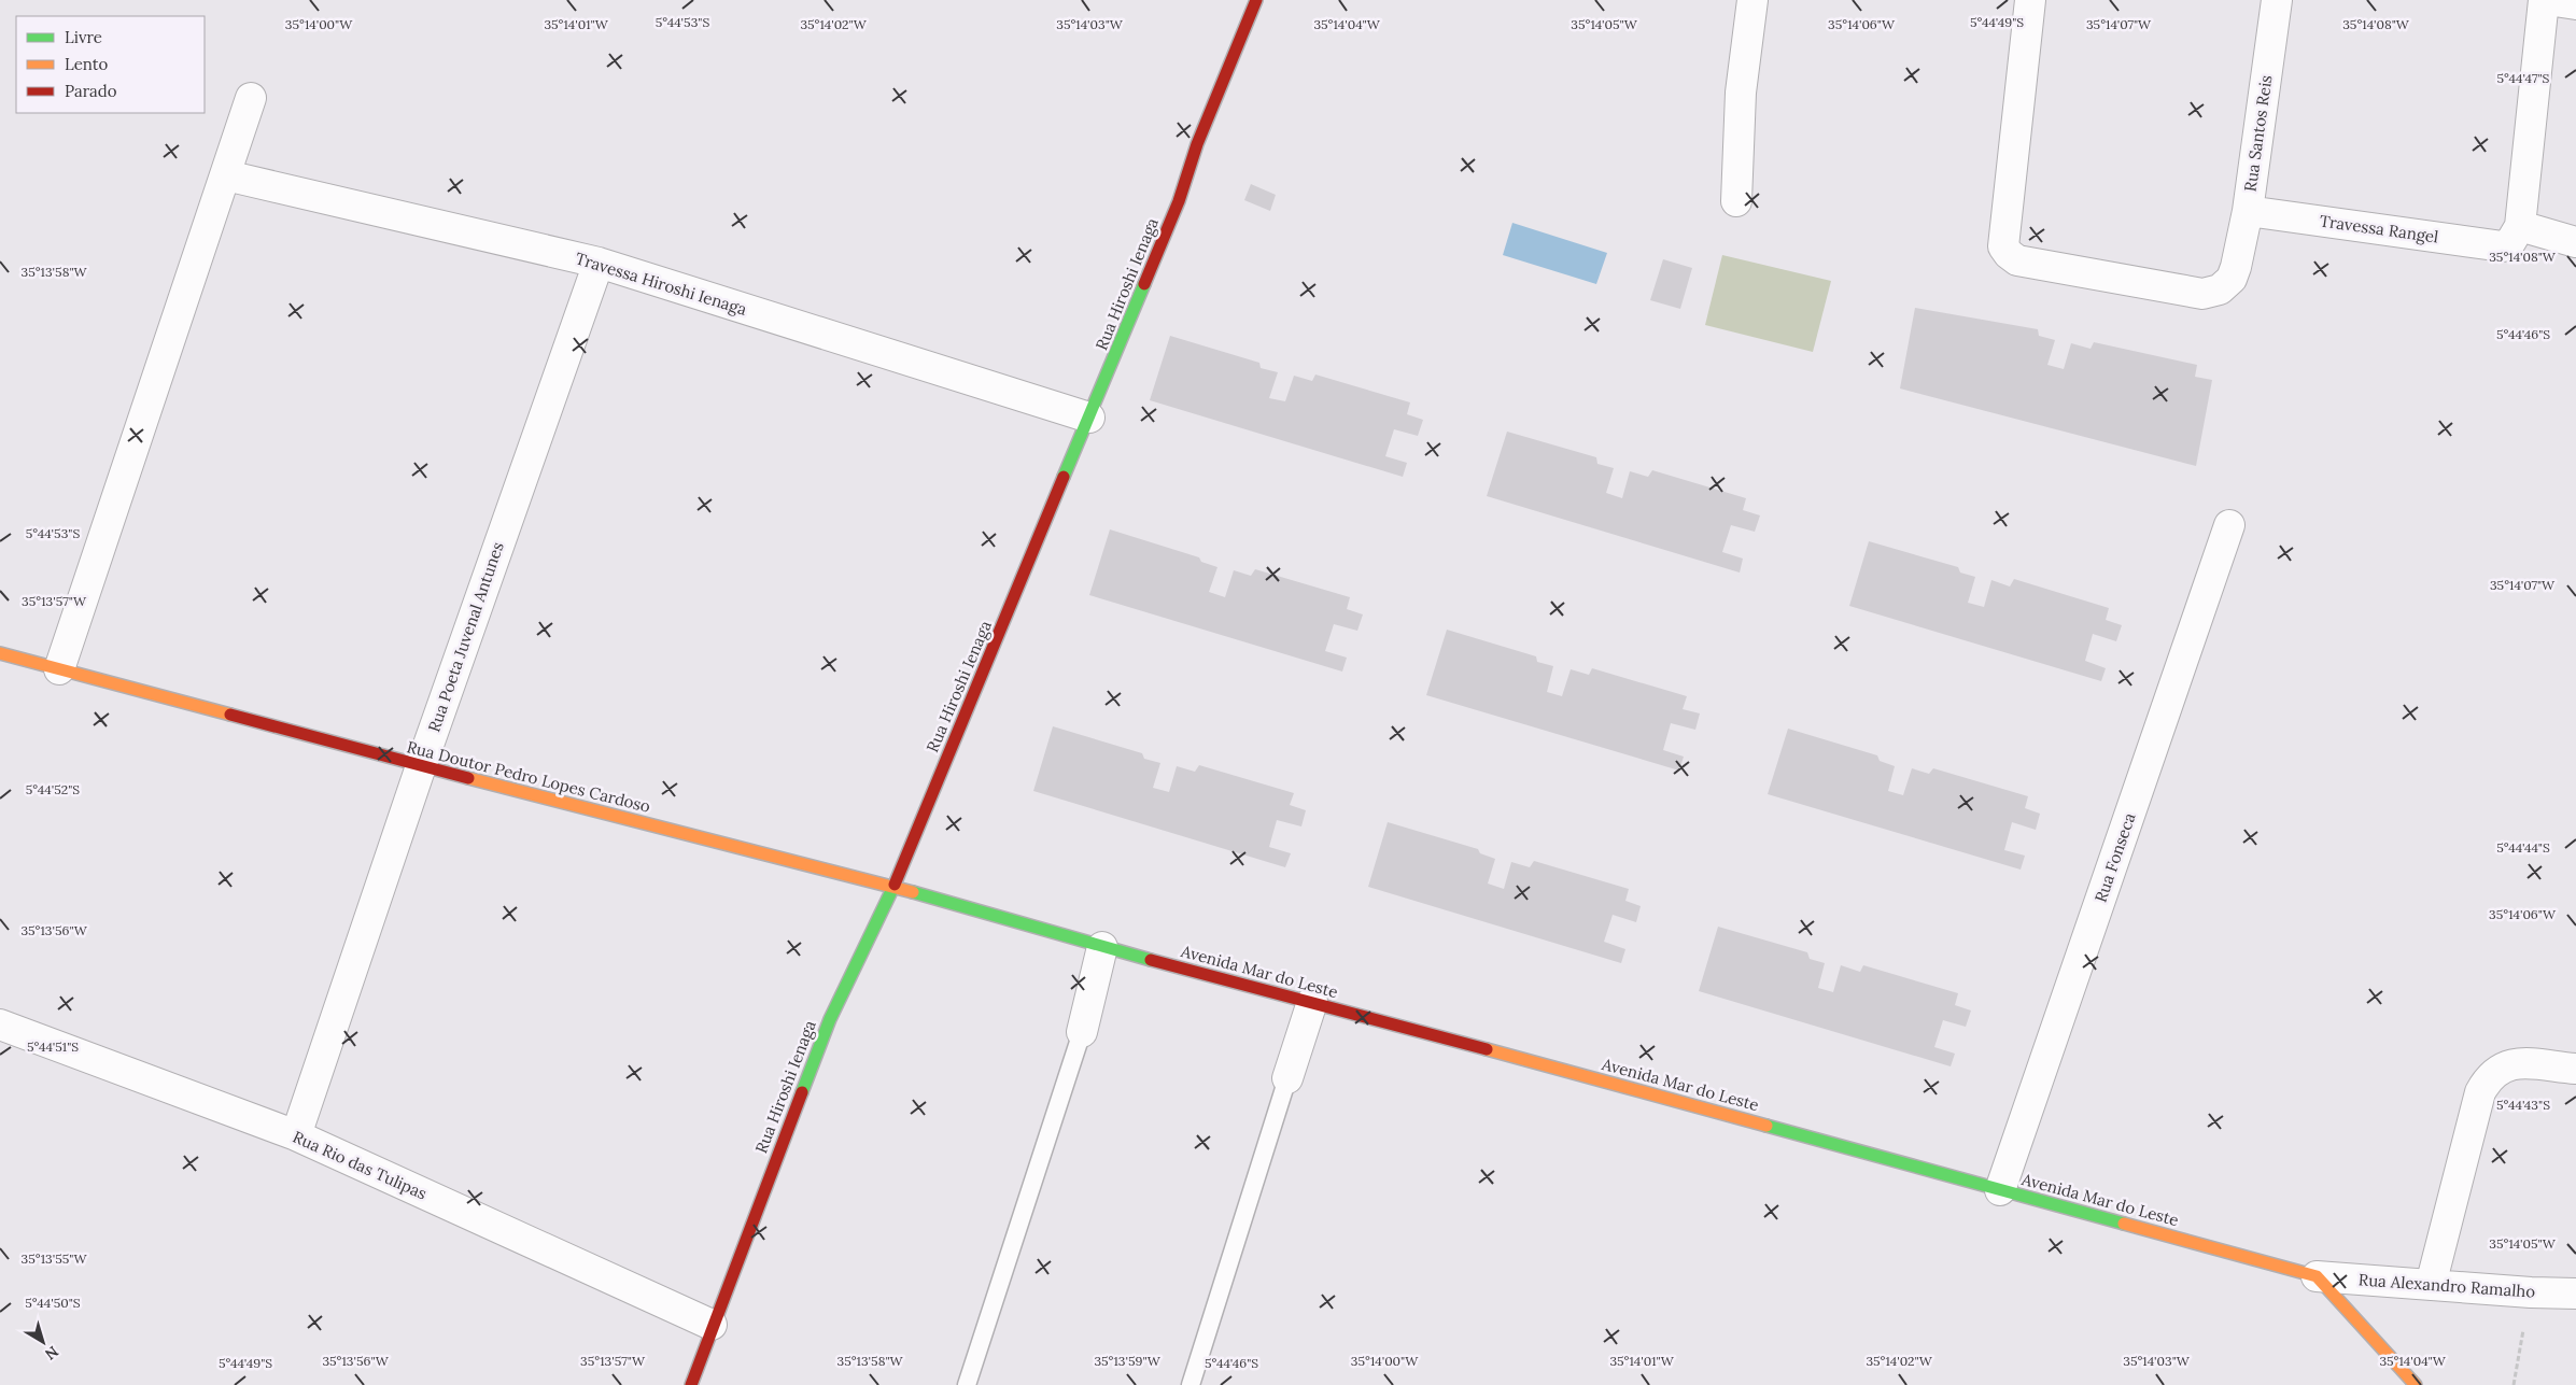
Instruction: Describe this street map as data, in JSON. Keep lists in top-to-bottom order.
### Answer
{
  "streets": {
    "street": [
      "Rua Santos Reis",
      "Travessa Rangel",
      "Travessa Hiroshi Ienaga",
      "Rua Hiroshi Ienaga",
      "Rua Poeta Juvenal Antunes",
      "Rua Doutor Pedro Lopes Cardoso",
      "Rua Fonseca",
      "Avenida Mar do Leste",
      "Rua Rio das Tulipas",
      "Rua Alexandro Ramalho"
    ]
  },
  "crossings": [
    ["Rua Santos Reis", "Travessa Rangel"],
    ["Travessa Hiroshi Ienaga", "Rua Hiroshi Ienaga"],
    ["Travessa Hiroshi Ienaga", "Rua Poeta Juvenal Antunes"],
    ["Rua Hiroshi Ienaga", "Rua Doutor Pedro Lopes Cardoso"],
    ["Rua Hiroshi Ienaga", "Avenida Mar do Leste"],
    ["Rua Hiroshi Ienaga", "Rua Rio das Tulipas"],
    ["Rua Poeta Juvenal Antunes", "Rua Doutor Pedro Lopes Cardoso"],
    ["Rua Poeta Juvenal Antunes", "Rua Rio das Tulipas"],
    ["Rua Doutor Pedro Lopes Cardoso", "Avenida Mar do Leste"],
    ["Rua Fonseca", "Avenida Mar do Leste"],
    ["Avenida Mar do Leste", "Rua Alexandro Ramalho"]
  ],
  "legend": ["Livre", "Lento", "Parado"],
  "north": "bottom right",
  "coordinates": [
    "5°44'53\"S",
    "5°44'49\"S",
    "35°14'00\"W",
    "35°14'01\"W",
    "35°14'02\"W",
    "35°14'03\"W",
    "35°14'04\"W",
    "35°14'05\"W",
    "35°14'06\"W",
    "35°14'07\"W",
    "35°14'08\"W",
    "5°44'47\"S",
    "35°13'58\"W",
    "5°44'46\"S",
    "35°13'57\"W",
    "5°44'52\"S",
    "5°44'44\"S",
    "35°13'56\"W",
    "5°44'51\"S",
    "5°44'43\"S",
    "35°13'55\"W",
    "5°44'50\"S",
    "35°13'59\"W"
  ]
}
